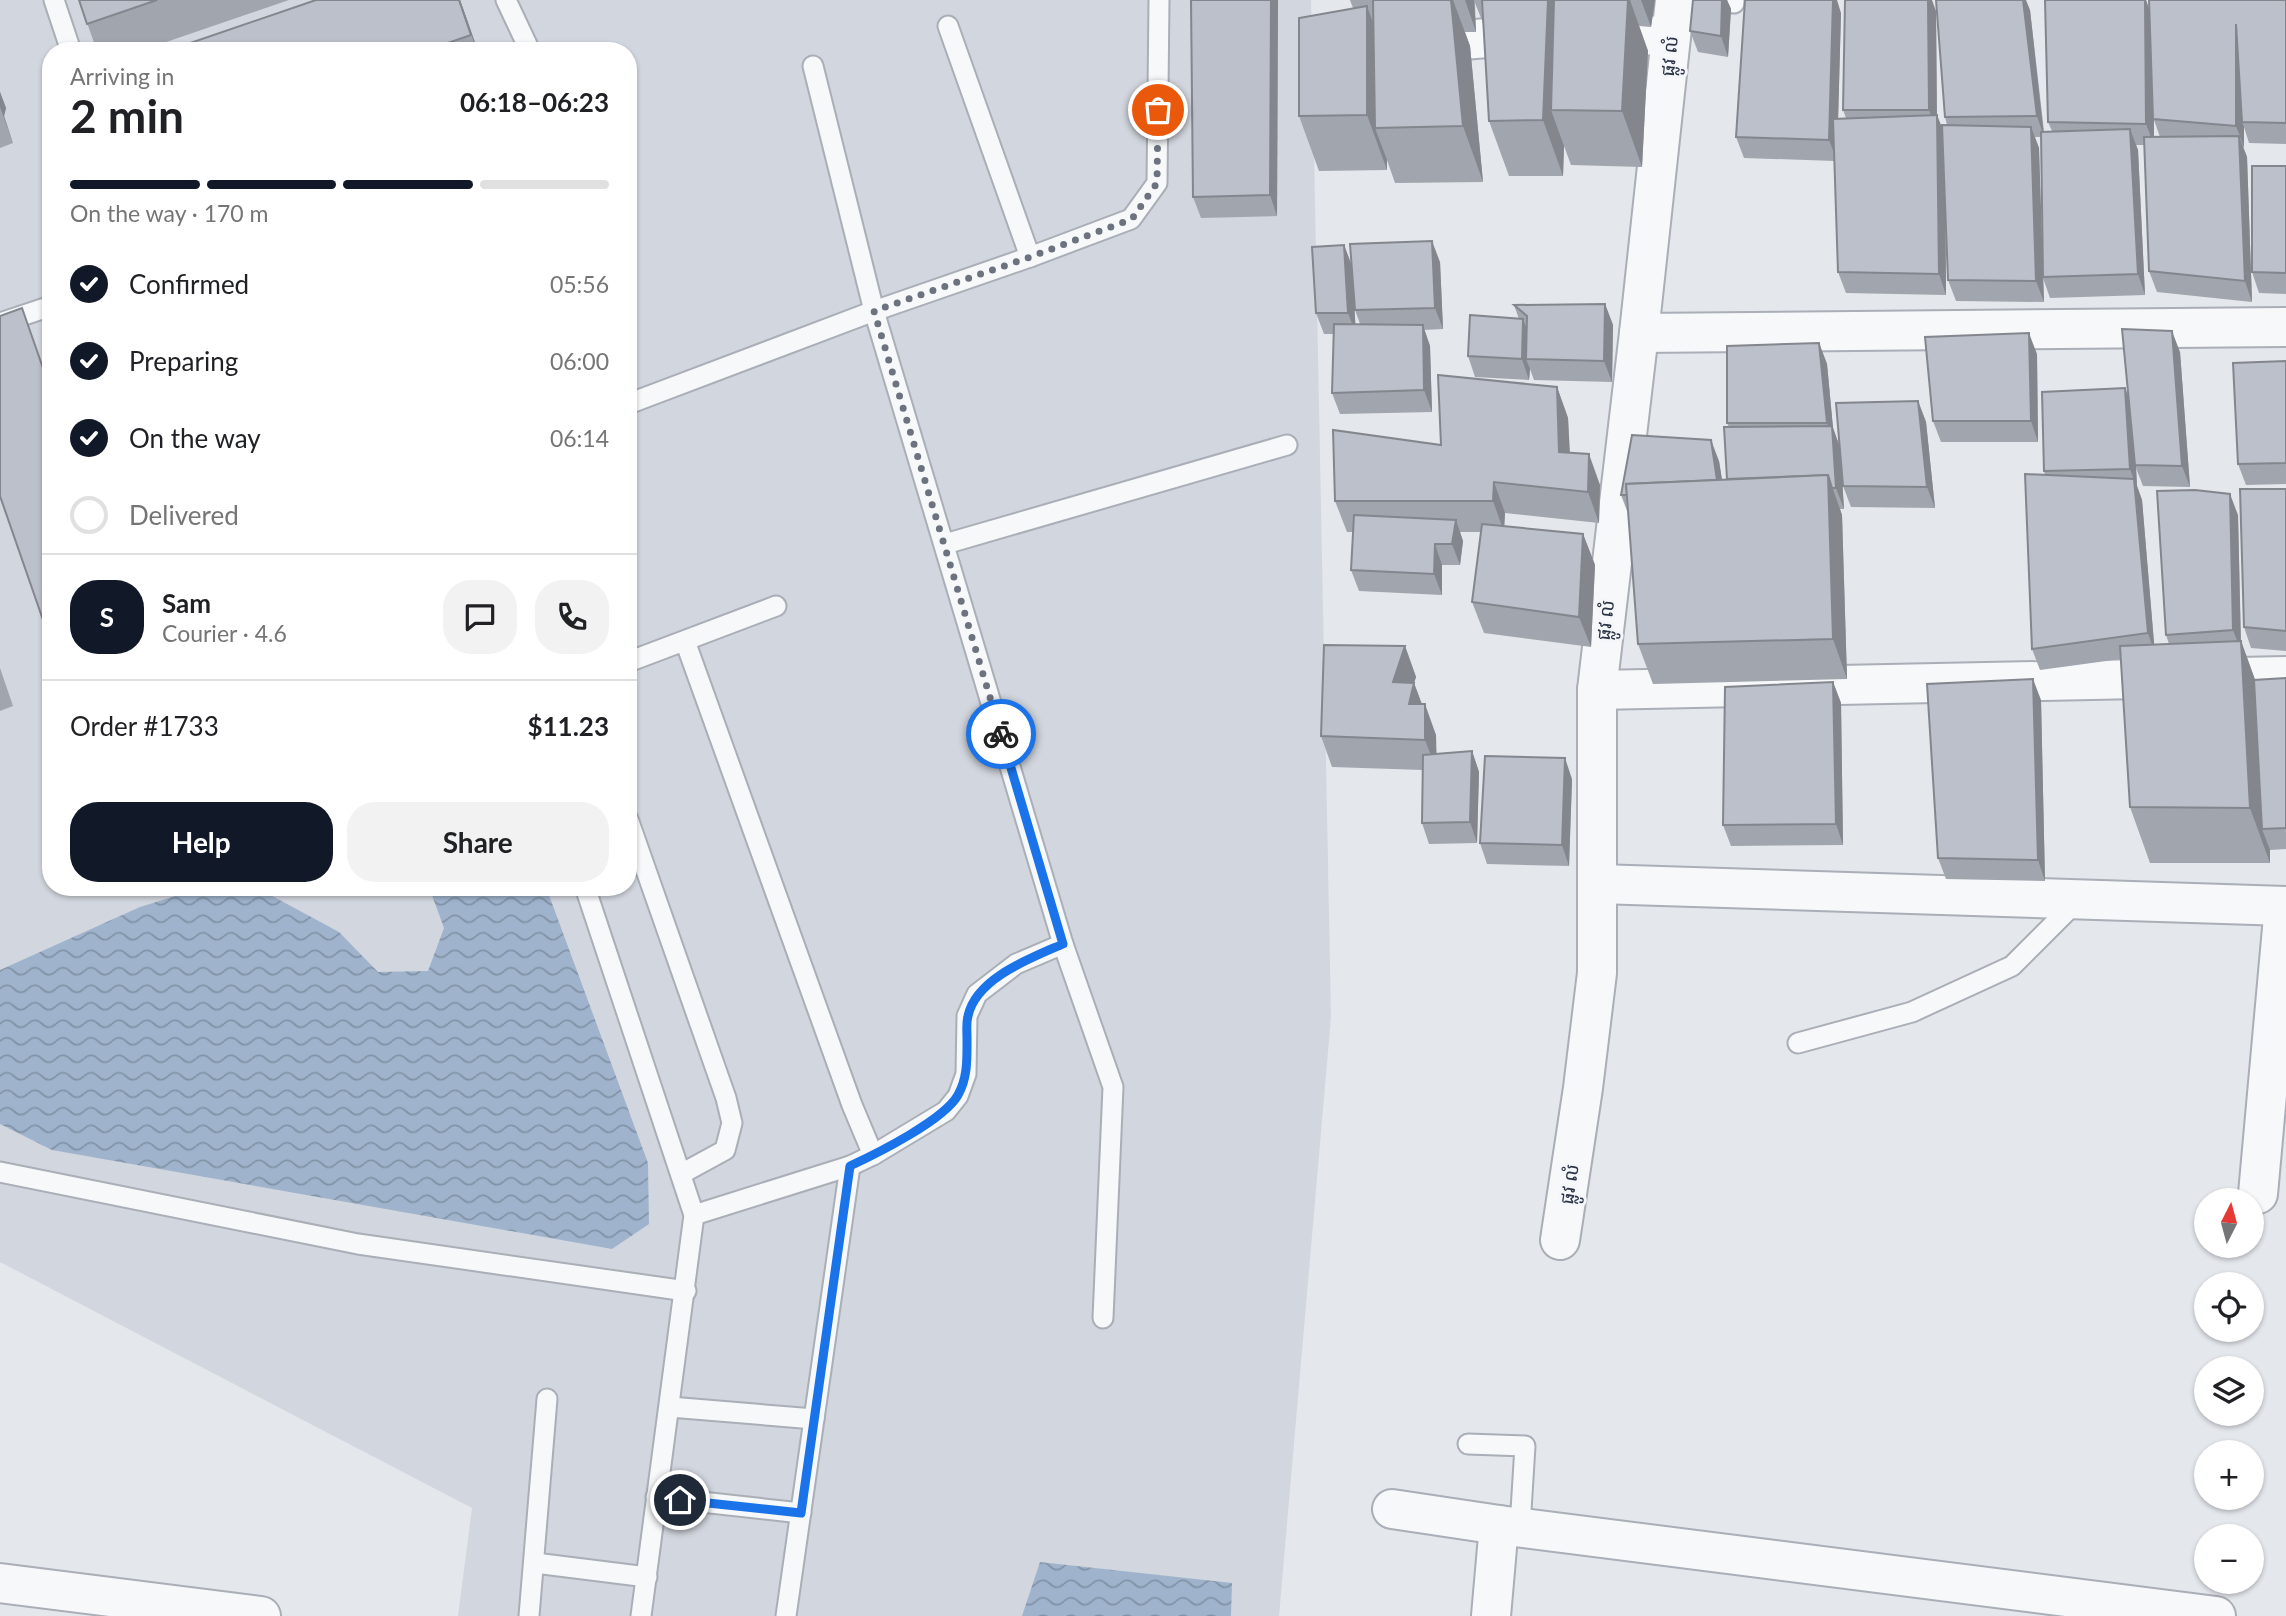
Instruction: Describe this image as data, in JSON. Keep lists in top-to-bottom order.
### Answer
{
  "streets": {
    "street": ["ផ្លូវ លំ"]
  },
  "north": "top",
  "page": {
    "heading": ["2 min", "Arriving in", "06:18–06:23"],
    "panel": [
      "Sam",
      "Courier · 4.6",
      "Order #1733",
      "$11.23"
    ],
    "bar": "On the way · 170 m",
    "list": [
      ["Confirmed", "05:56"],
      ["Preparing", "06:00"],
      ["On the way", "06:14"],
      "Delivered"
    ],
    "round": "S",
    "buttons": ["Help", "Share"],
    "map_buttons": ["+", "−"]
  }
}
